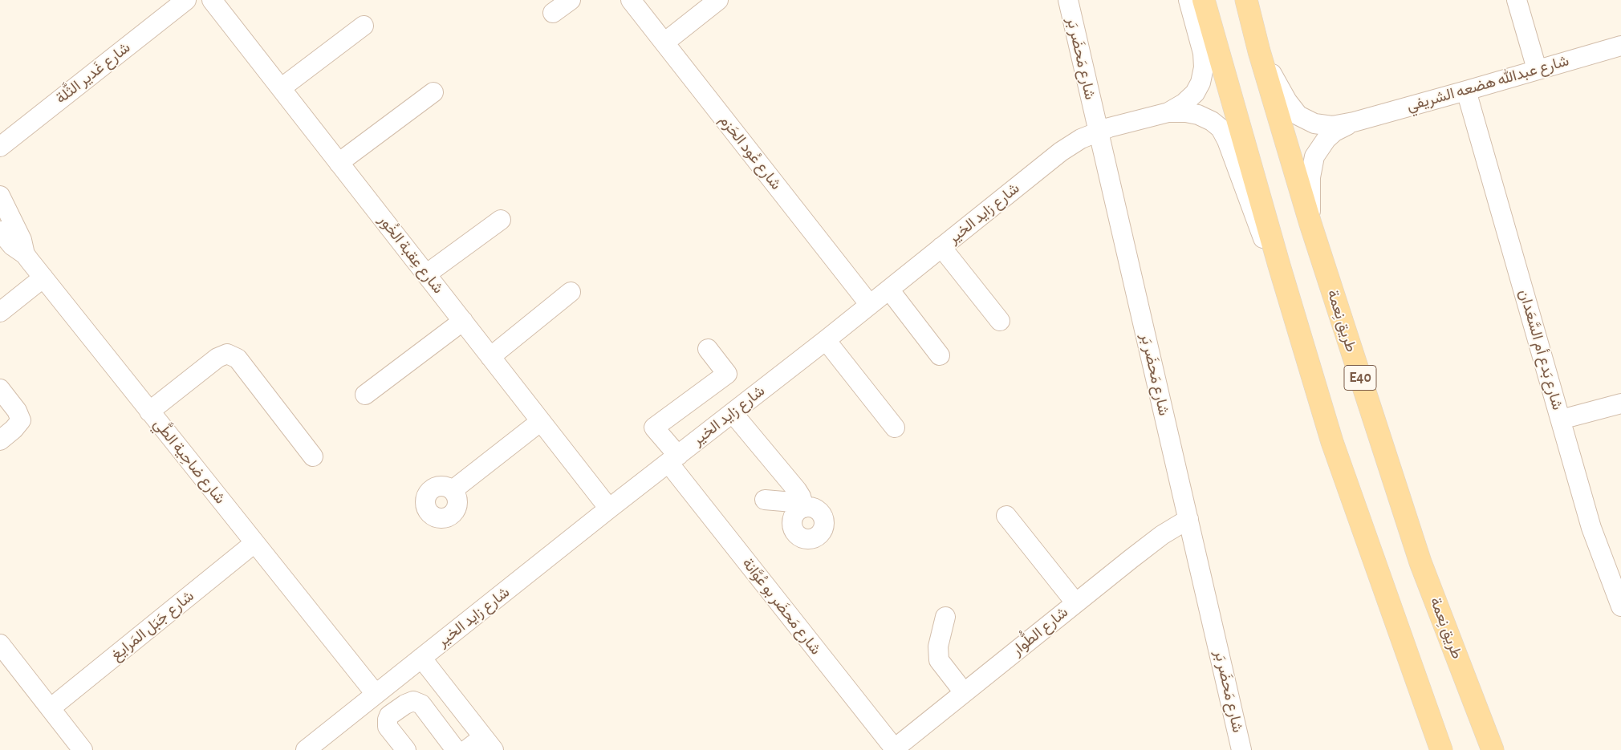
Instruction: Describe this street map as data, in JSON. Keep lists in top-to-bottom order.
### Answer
{
  "streets": {
    "main road": ["طريق نِعمة", "E40"],
    "street": [
      "شارع مَحضَر بَر",
      "شارع غَدير الثَّلة",
      "شارع عبدالله هضعه الشريفي",
      "شارع عُود الحَزم",
      "شارع زايد الخير",
      "شارع عِقبة الخُور",
      "شارع بَدع أم السَّعَدان",
      "شارع ضاحِية الطَّي",
      "شارع مَحضَر بو عُوَّانة",
      "شارع جَبَل المَرايغ",
      "شارع الطُّوار"
    ]
  },
  "crossings": [
    ["شارع مَحضَر بَر", "شارع زايد الخير"],
    ["شارع مَحضَر بَر", "شارع الطُّوار"],
    ["شارع عبدالله هضعه الشريفي", "طريق نِعمة"],
    ["شارع عبدالله هضعه الشريفي", "شارع بَدع أم السَّعَدان"],
    ["شارع عُود الحَزم", "شارع زايد الخير"],
    ["شارع زايد الخير", "شارع عِقبة الخُور"],
    ["شارع زايد الخير", "شارع ضاحِية الطَّي"],
    ["شارع زايد الخير", "شارع مَحضَر بو عُوَّانة"],
    ["شارع ضاحِية الطَّي", "شارع جَبَل المَرايغ"],
    ["شارع مَحضَر بو عُوَّانة", "شارع الطُّوار"]
  ]
}
